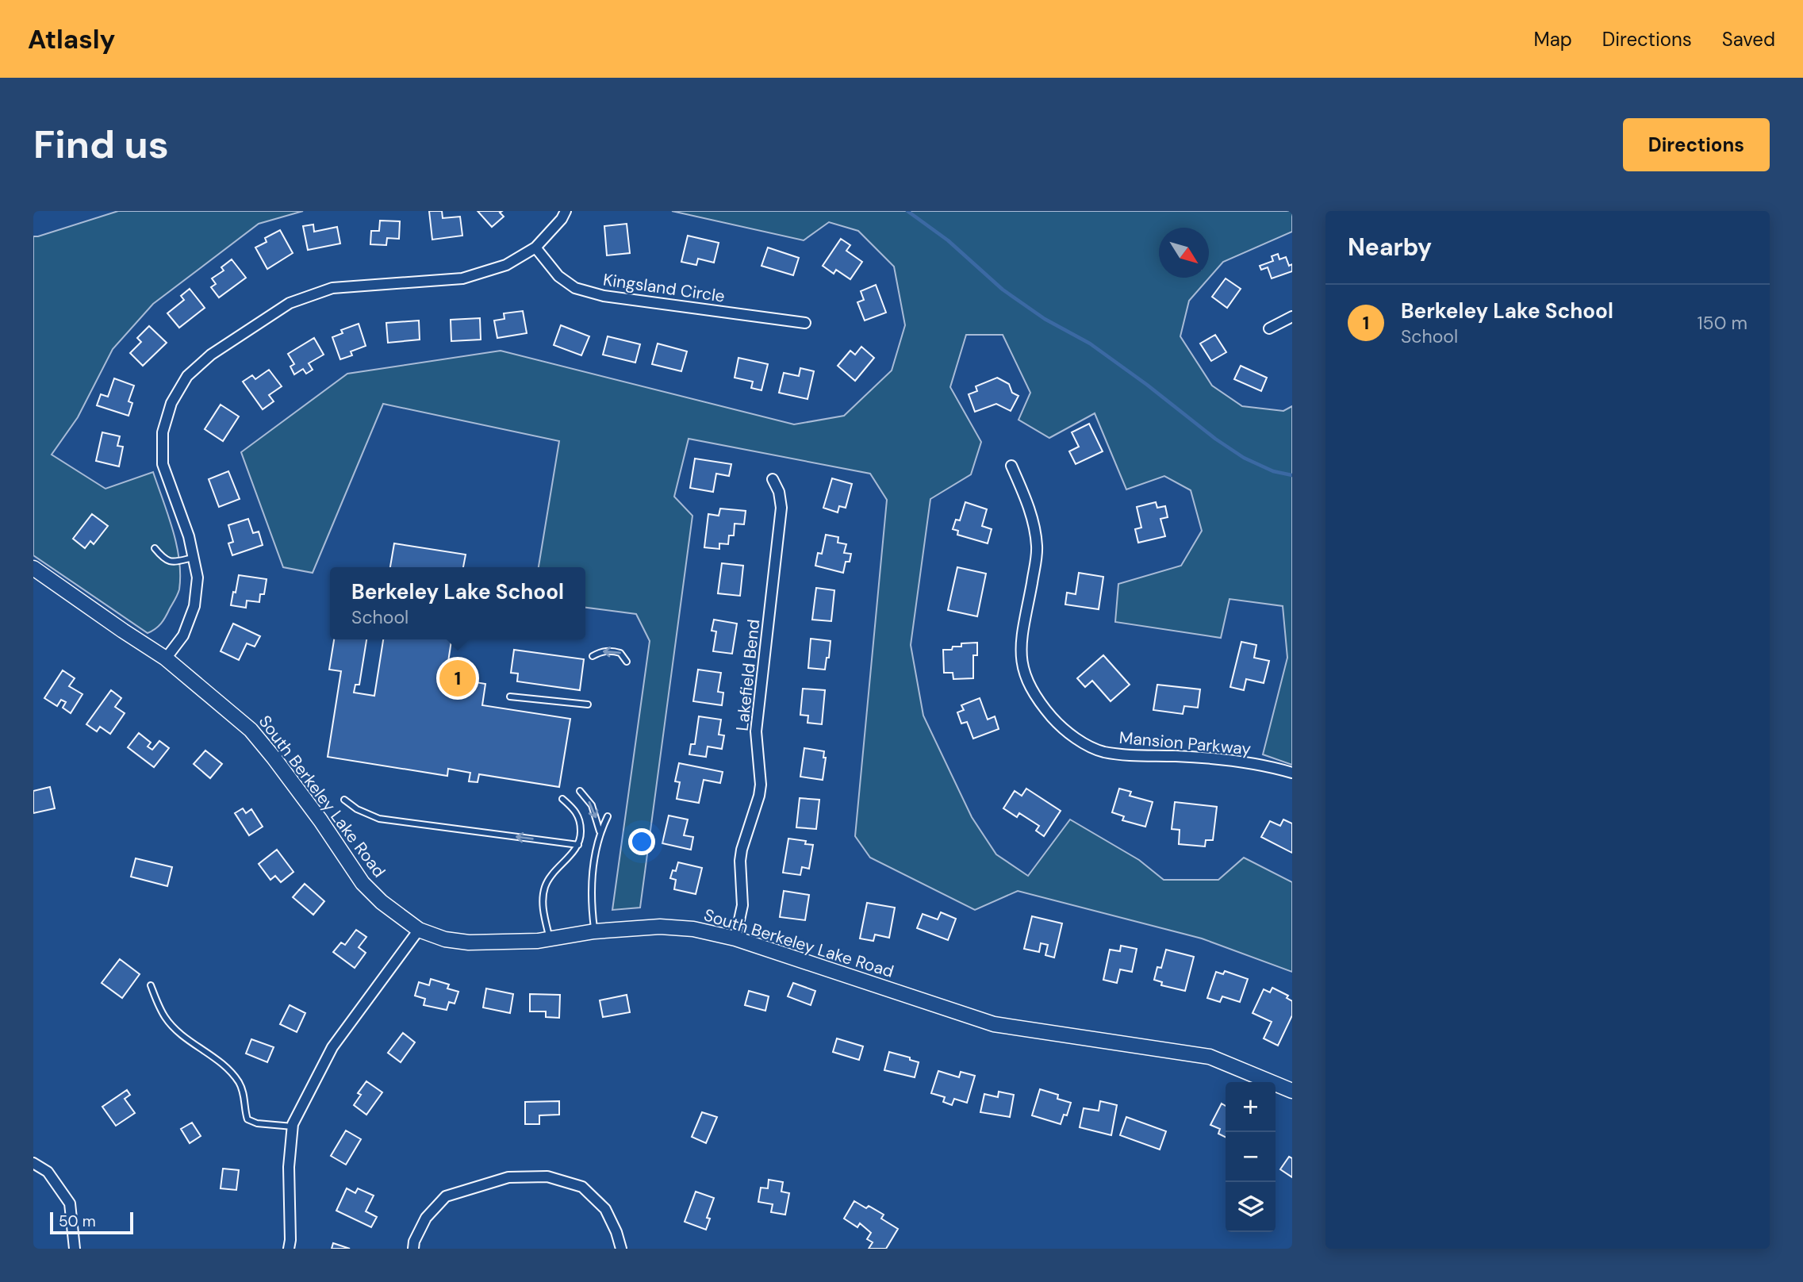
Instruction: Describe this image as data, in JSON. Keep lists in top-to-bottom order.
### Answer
{
  "streets": {
    "street": [
      "Kingsland Circle",
      "Lakefield Bend",
      "Mansion Parkway",
      "South Berkeley Lake Road"
    ]
  },
  "crossings": [
    ["Lakefield Bend", "South Berkeley Lake Road"]
  ],
  "scale_bar": "50 m",
  "north": "bottom right",
  "page": {
    "header": "Atlasly",
    "nav": ["Map", "Directions", "Saved"],
    "buttons": "Directions",
    "title": "Find us",
    "heading": "Nearby",
    "list": [
      {
        "mark": "1",
        "name": "Berkeley Lake School",
        "note": "School",
        "value": "150 m"
      }
    ],
    "popup": ["Berkeley Lake School", "School"],
    "pins": "1",
    "map_buttons": ["+", "−"],
    "scale": "50 m"
  }
}
